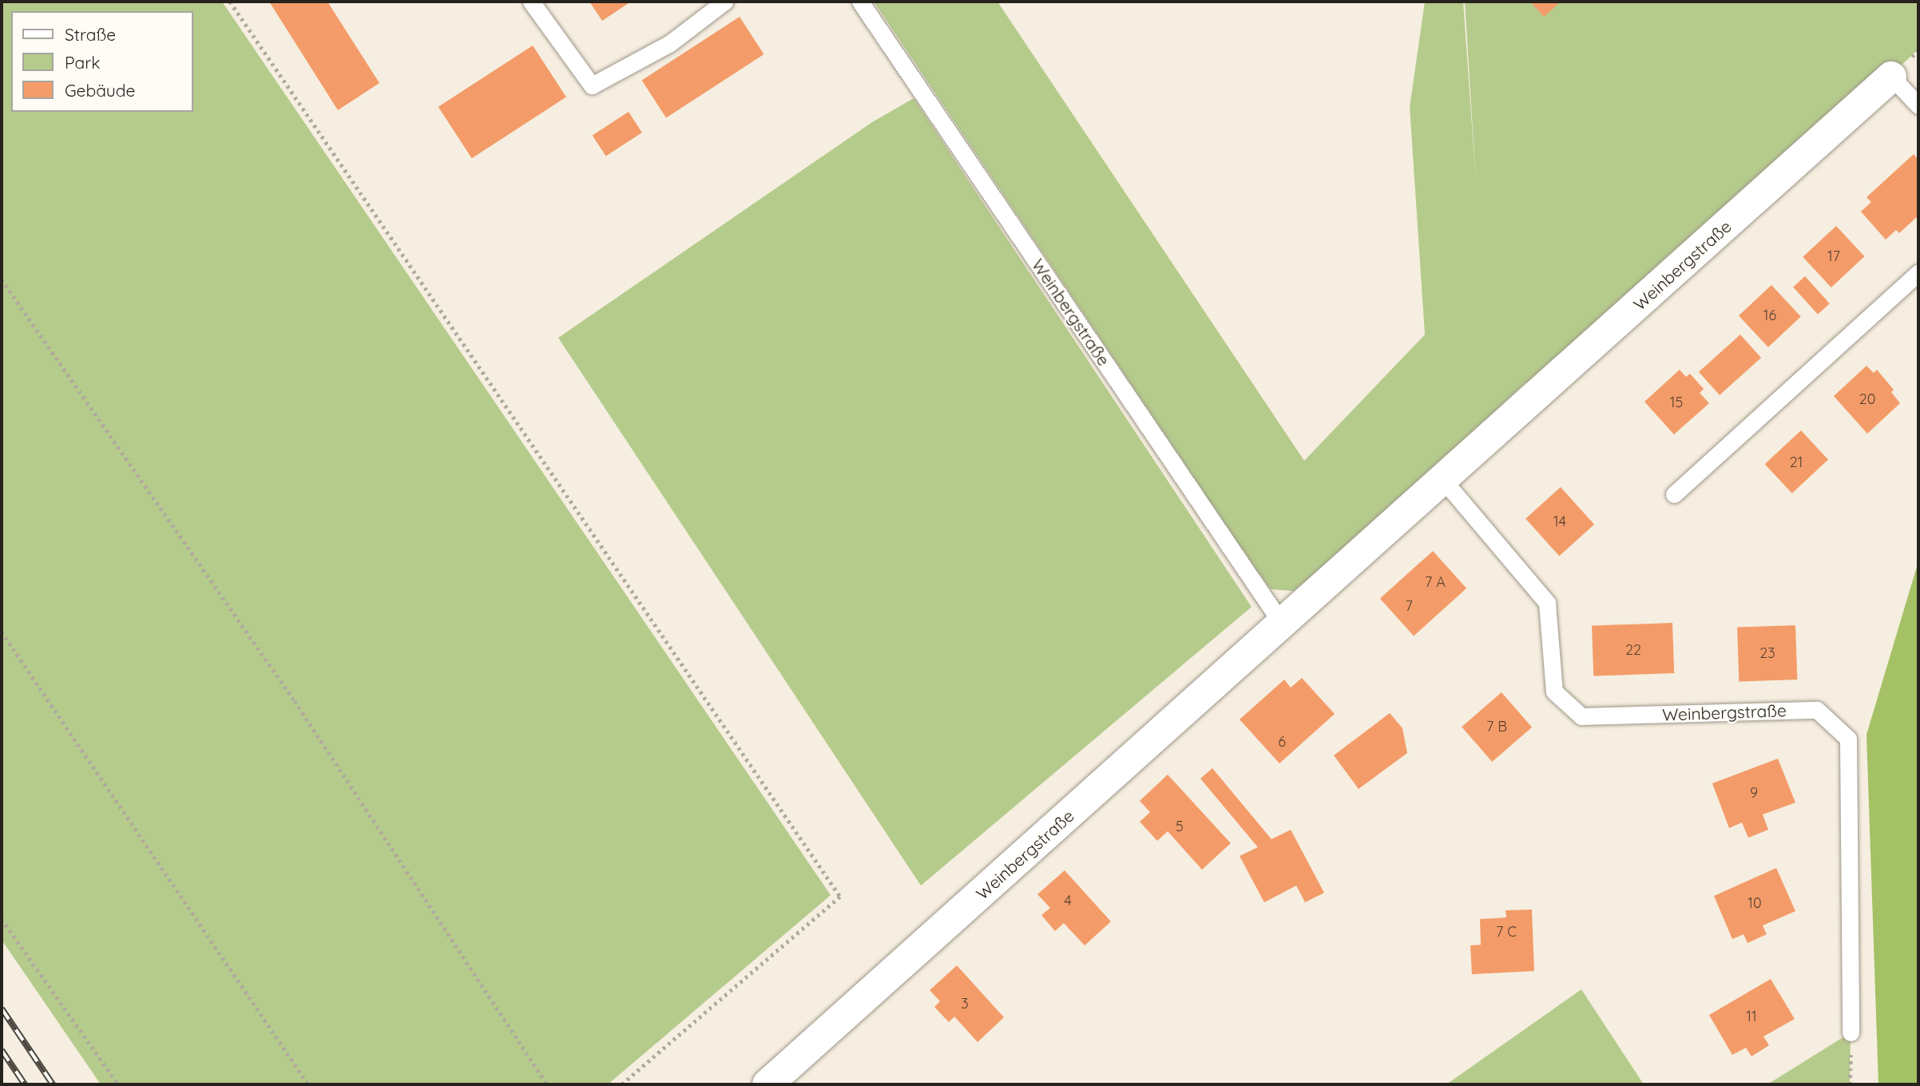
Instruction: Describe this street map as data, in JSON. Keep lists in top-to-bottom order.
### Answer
{
  "streets": {
    "street": ["Weinbergstraße"]
  },
  "house_numbers": [
    "17",
    "16",
    "20",
    "15",
    "21",
    "14",
    "7 A",
    "7",
    "22",
    "23",
    "7 B",
    "6",
    "9",
    "5",
    "4",
    "10",
    "7 C",
    "3",
    "11"
  ],
  "legend": ["Straße", "Park", "Gebäude"]
}
